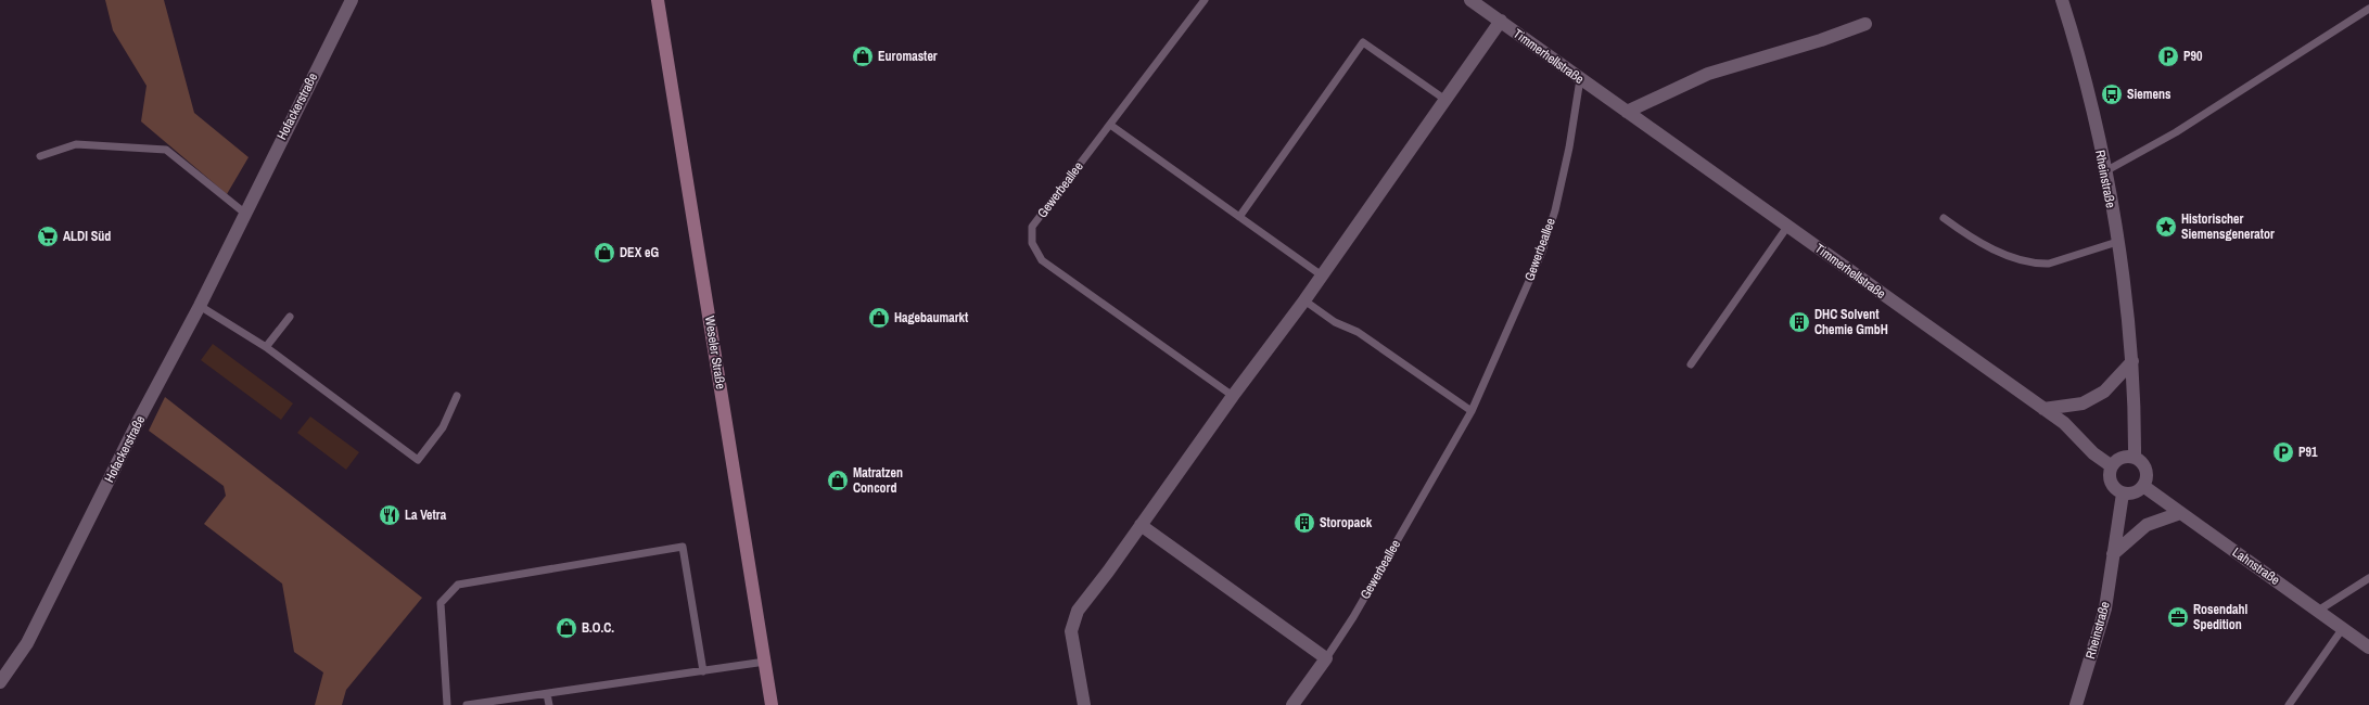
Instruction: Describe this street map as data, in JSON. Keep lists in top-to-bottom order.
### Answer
{
  "streets": {
    "main road": ["Weseler Straße"],
    "street": [
      "Timmerhellstraße",
      "Hofackerstraße",
      "Rheinstraße",
      "Gewerbeallee",
      "Lahnstraße"
    ]
  },
  "crossings": [
    ["Timmerhellstraße", "Rheinstraße"],
    ["Timmerhellstraße", "Gewerbeallee"],
    ["Timmerhellstraße", "Lahnstraße"],
    ["Rheinstraße", "Lahnstraße"]
  ],
  "places": {
    "shop": [
      "Euromaster",
      "DEX eG",
      "Hagebaumarkt",
      "Matratzen Concord",
      "B.O.C."
    ],
    "parking": ["P90", "P91"],
    "bus stop": ["Siemens"],
    "place": ["Historischer Siemensgenerator"],
    "supermarket": ["ALDI Süd"],
    "building": ["DHC Solvent Chemie GmbH", "Storopack"],
    "restaurant": ["La Vetra"],
    "office": ["Rosendahl Spedition"]
  }
}
